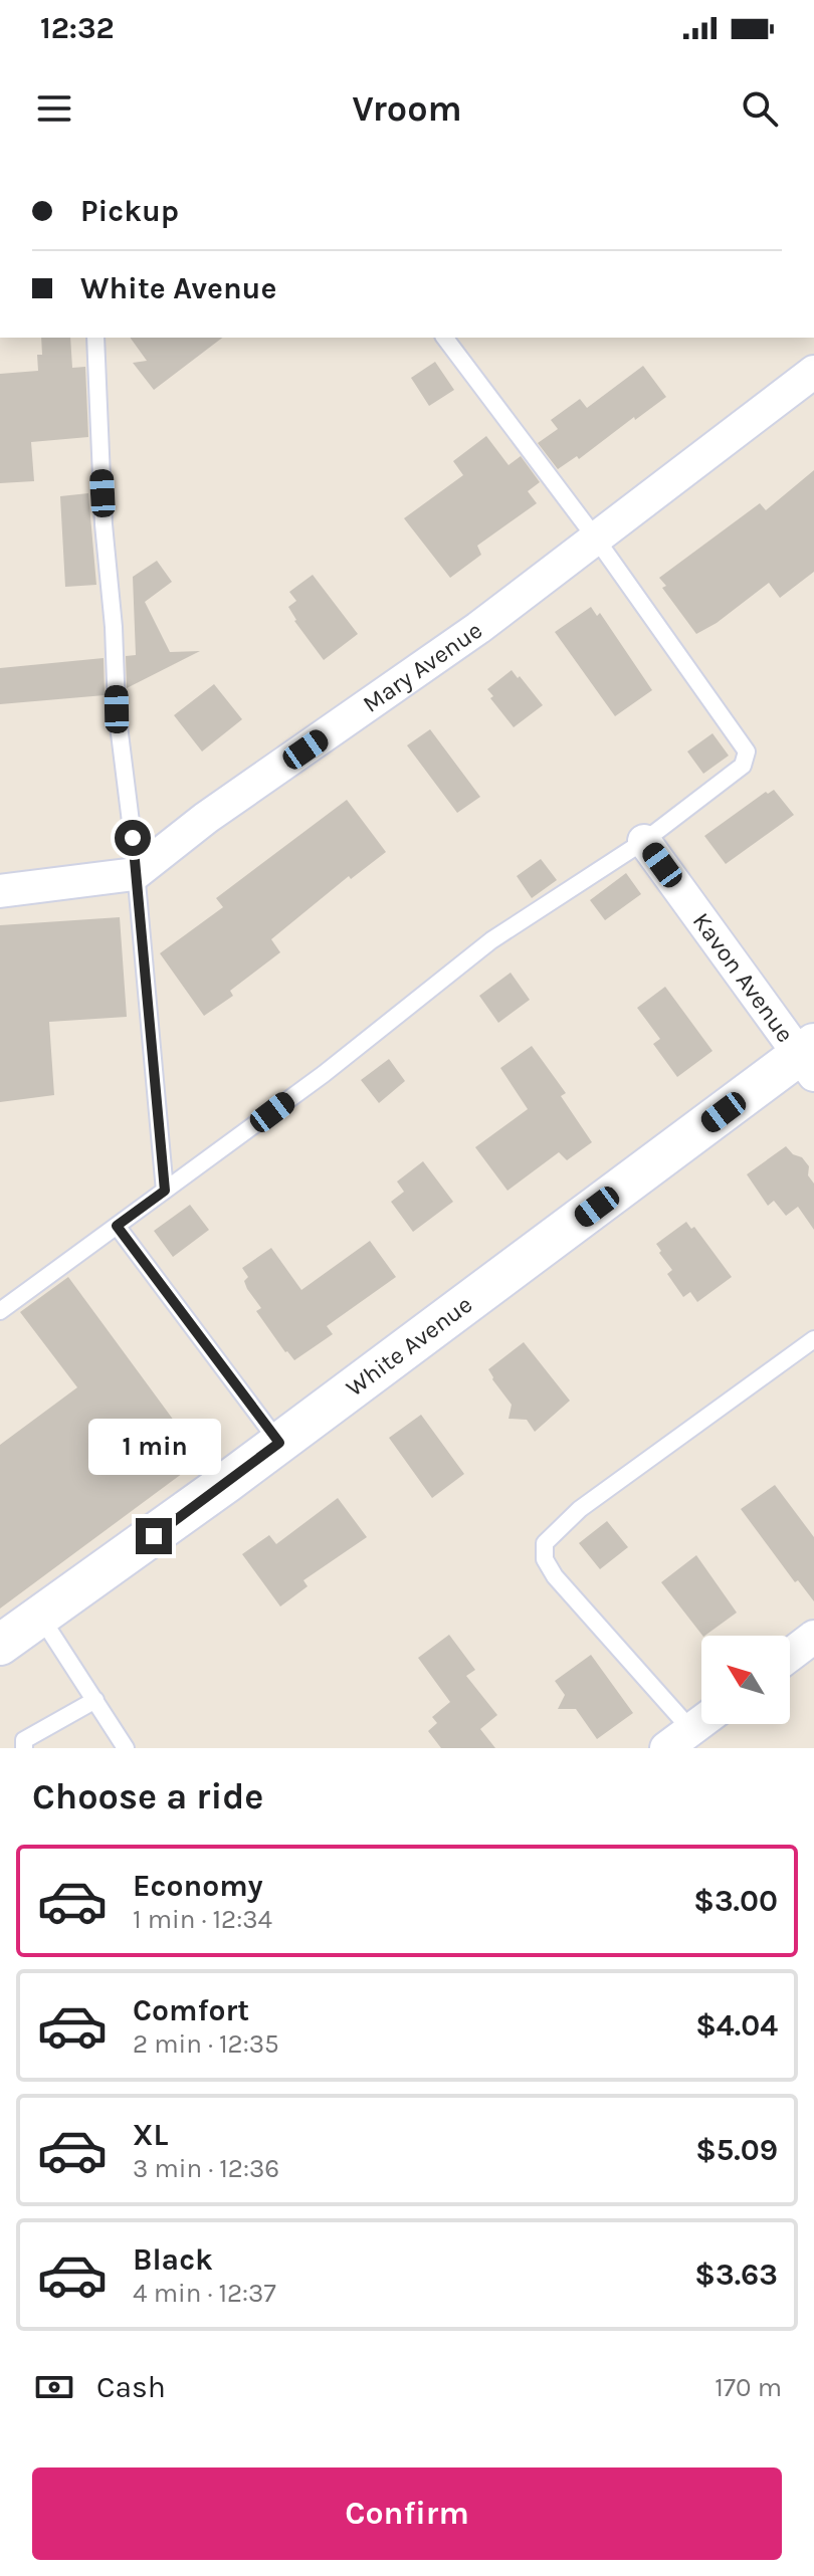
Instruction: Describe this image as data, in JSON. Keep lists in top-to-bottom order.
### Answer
{
  "streets": {
    "street": ["Mary Avenue", "Kavon Avenue", "White Avenue"]
  },
  "crossings": [
    ["Kavon Avenue", "White Avenue"]
  ],
  "north": "top left",
  "page": {
    "status": "12:32",
    "header": "Vroom",
    "banner": ["Pickup", "White Avenue"],
    "bubble": "1 min",
    "heading": "Choose a ride",
    "list": [
      {
        "name": "Economy",
        "note": "1 min · 12:34",
        "value": "$3.00"
      },
      {
        "name": "Comfort",
        "note": "2 min · 12:35",
        "value": "$4.04"
      },
      {
        "name": "XL",
        "note": "3 min · 12:36",
        "value": "$5.09"
      },
      {
        "name": "Black",
        "note": "4 min · 12:37",
        "value": "$3.63"
      }
    ],
    "pay": ["Cash", "170 m"],
    "buttons": "Confirm"
  }
}
